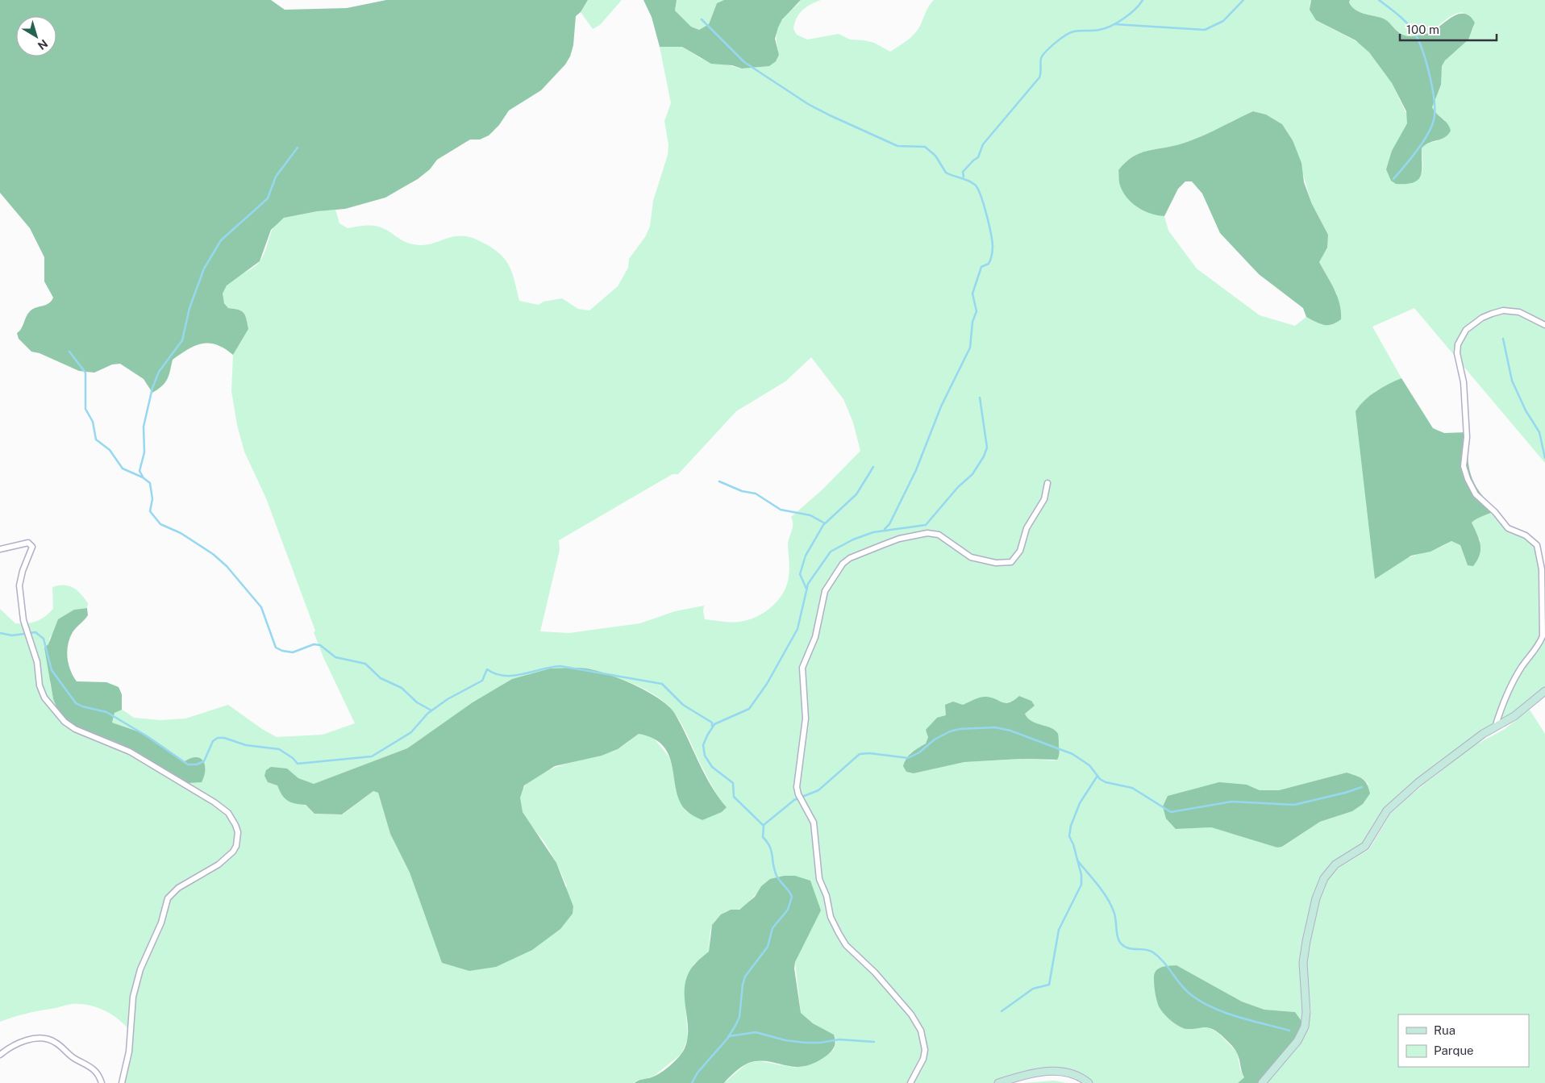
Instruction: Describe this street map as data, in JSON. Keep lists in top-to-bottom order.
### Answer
{
  "legend": ["Rua", "Parque"],
  "scale_bar": "100 m",
  "north": "bottom right"
}
